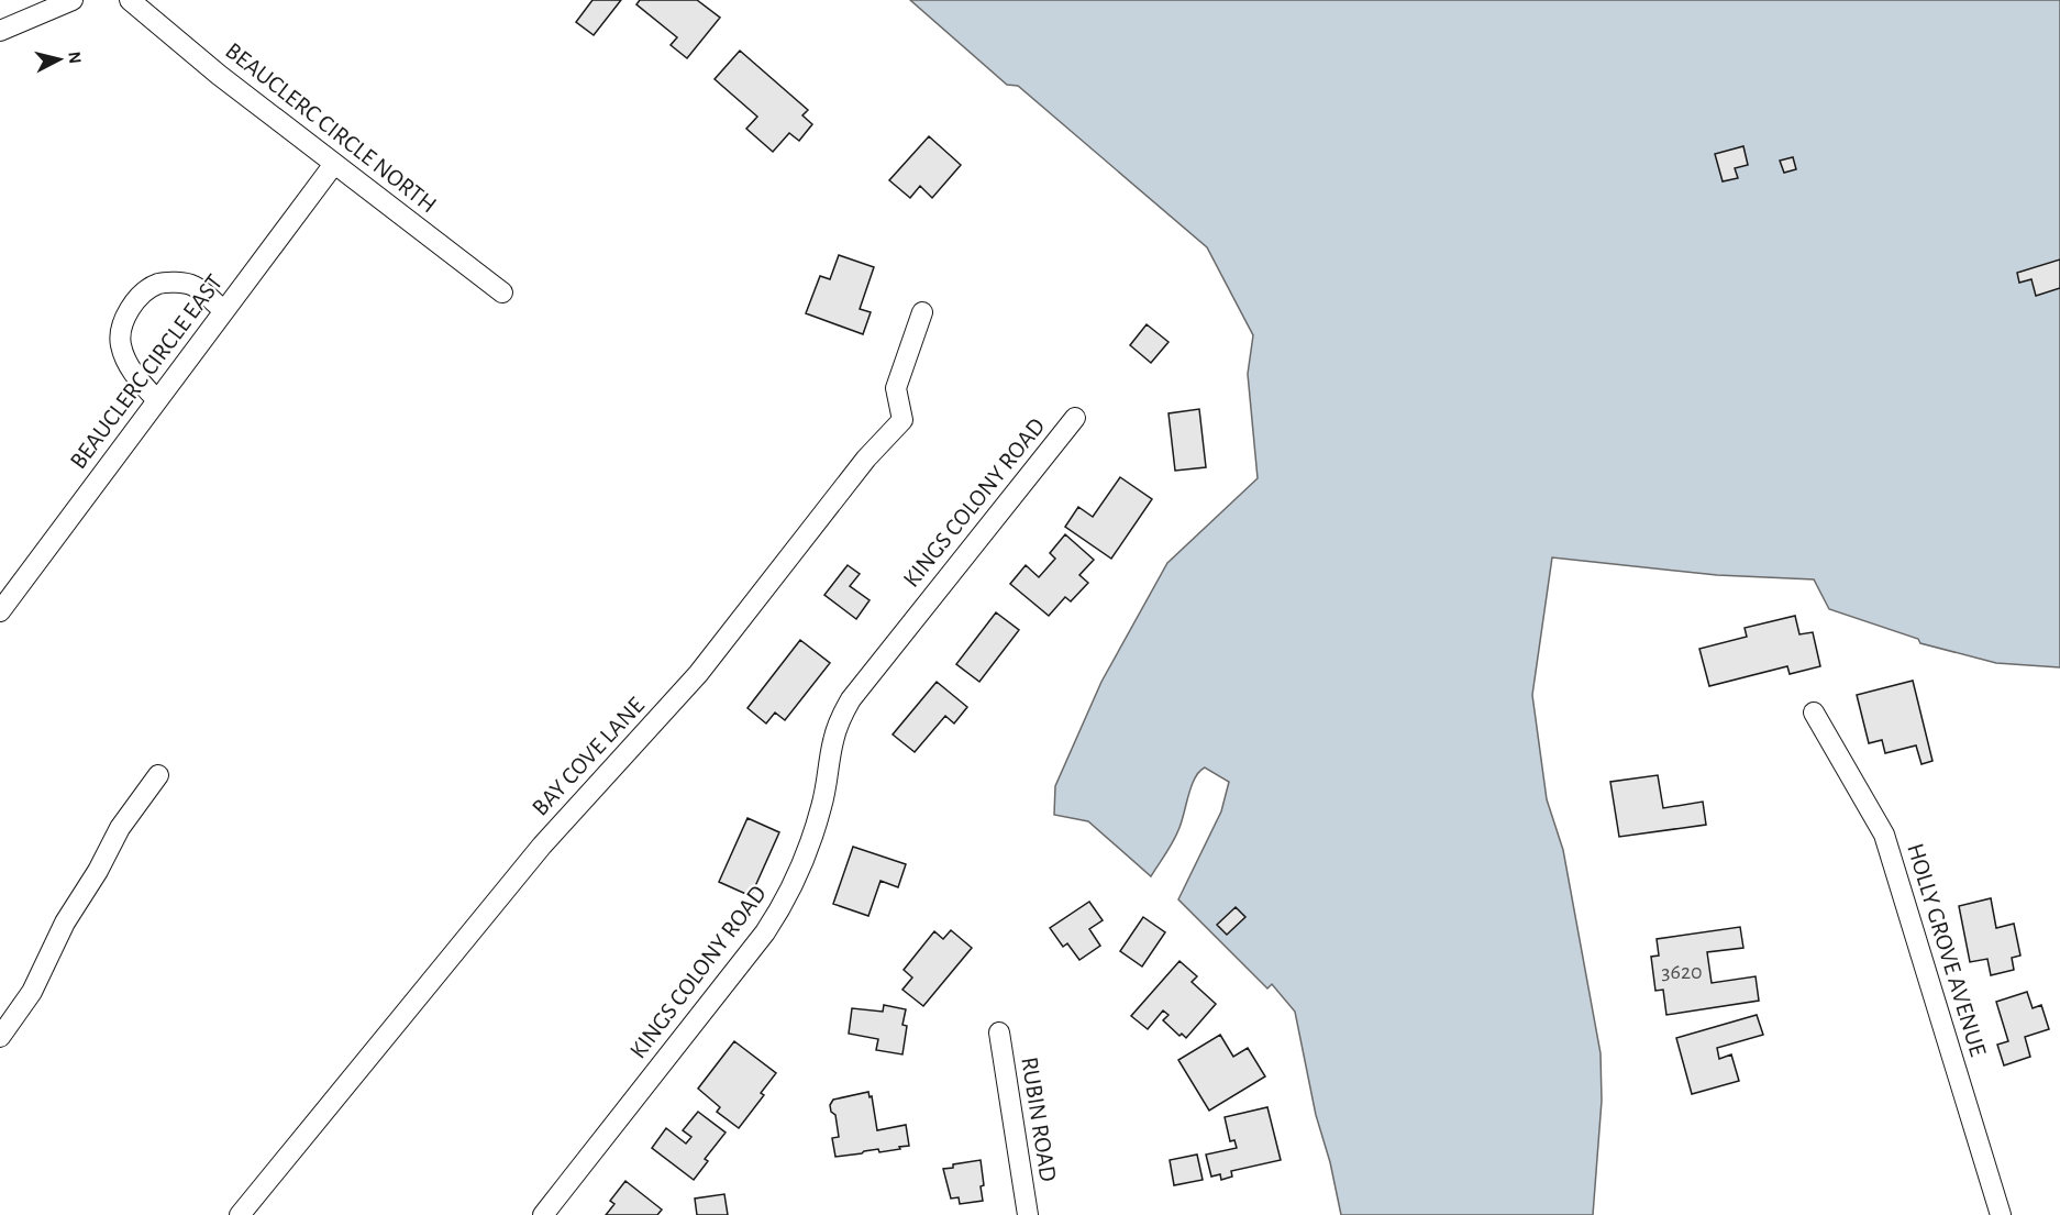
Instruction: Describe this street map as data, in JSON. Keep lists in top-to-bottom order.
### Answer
{
  "streets": {
    "street": [
      "BEAUCLERC CIRCLE NORTH",
      "BEAUCLERC CIRCLE EAST",
      "KINGS COLONY ROAD",
      "BAY COVE LANE",
      "HOLLY GROVE AVENUE",
      "RUBIN ROAD"
    ]
  },
  "crossings": [
    ["BEAUCLERC CIRCLE NORTH", "BEAUCLERC CIRCLE EAST"]
  ],
  "house_numbers": ["3620"],
  "north": "right"
}
